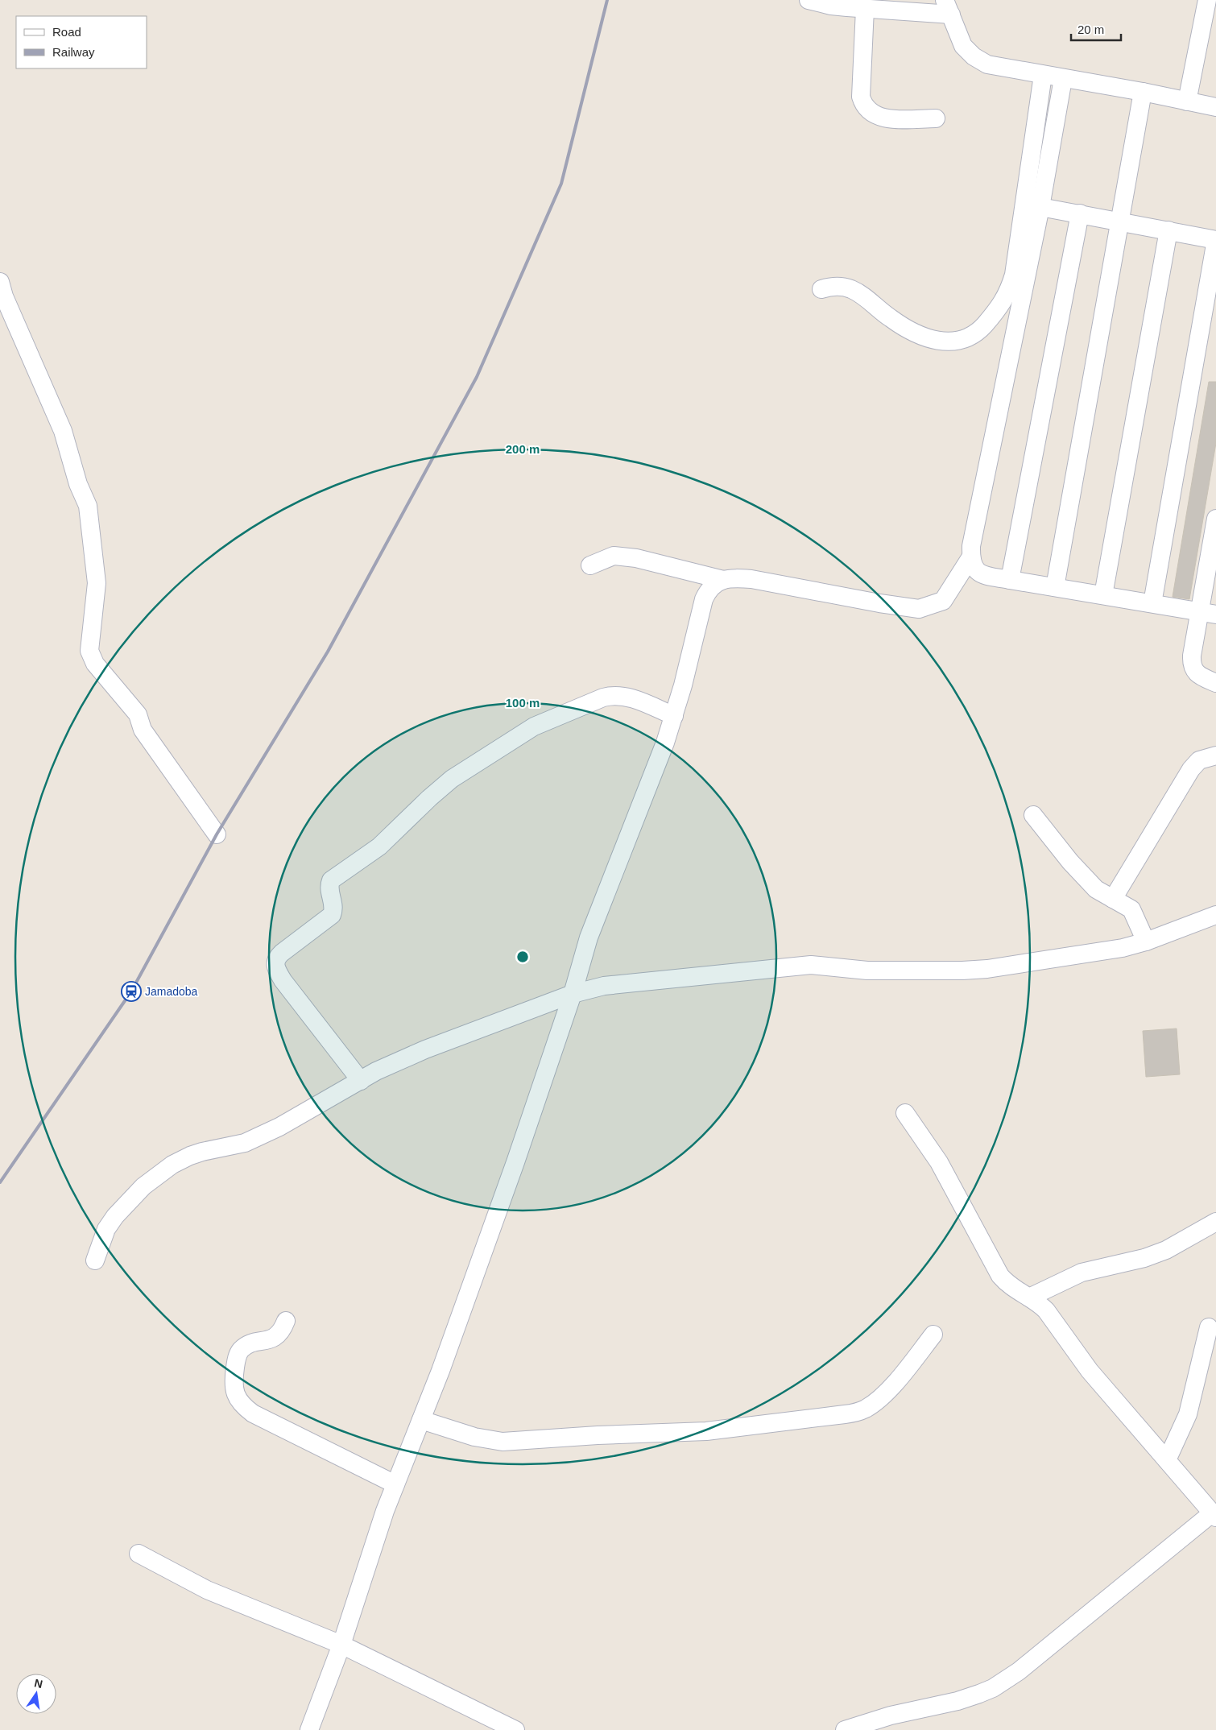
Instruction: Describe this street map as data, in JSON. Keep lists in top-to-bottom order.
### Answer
{
  "places": {
    "station": ["Jamadoba"]
  },
  "legend": ["Road", "Railway"],
  "scale_bar": "20 m",
  "north": "top",
  "rings": ["200 m", "100 m"]
}
